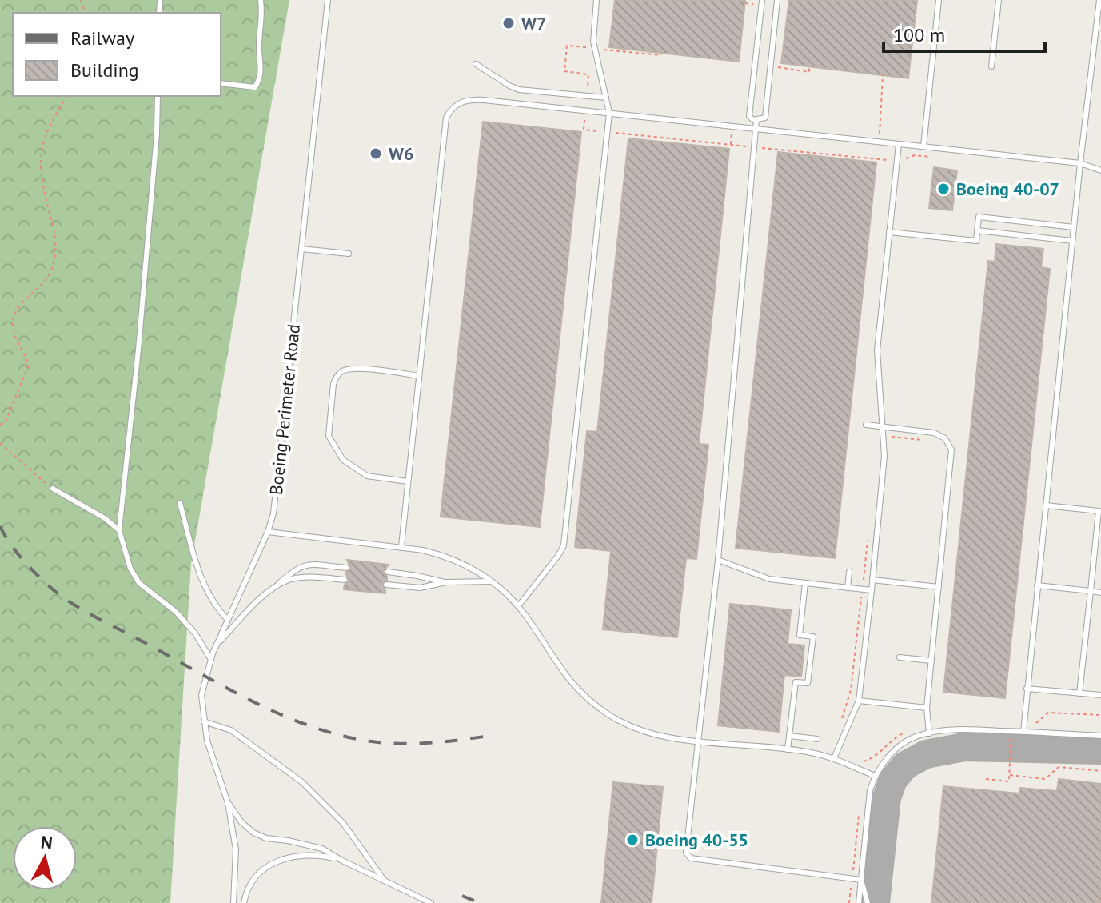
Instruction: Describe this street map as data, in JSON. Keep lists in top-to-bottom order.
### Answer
{
  "streets": {
    "lane": ["Boeing Perimeter Road"]
  },
  "places": [
    "W7",
    "W6",
    "Boeing 40-07",
    "Boeing 40-55"
  ],
  "legend": ["Railway", "Building"],
  "scale_bar": "100 m",
  "north": "top"
}
